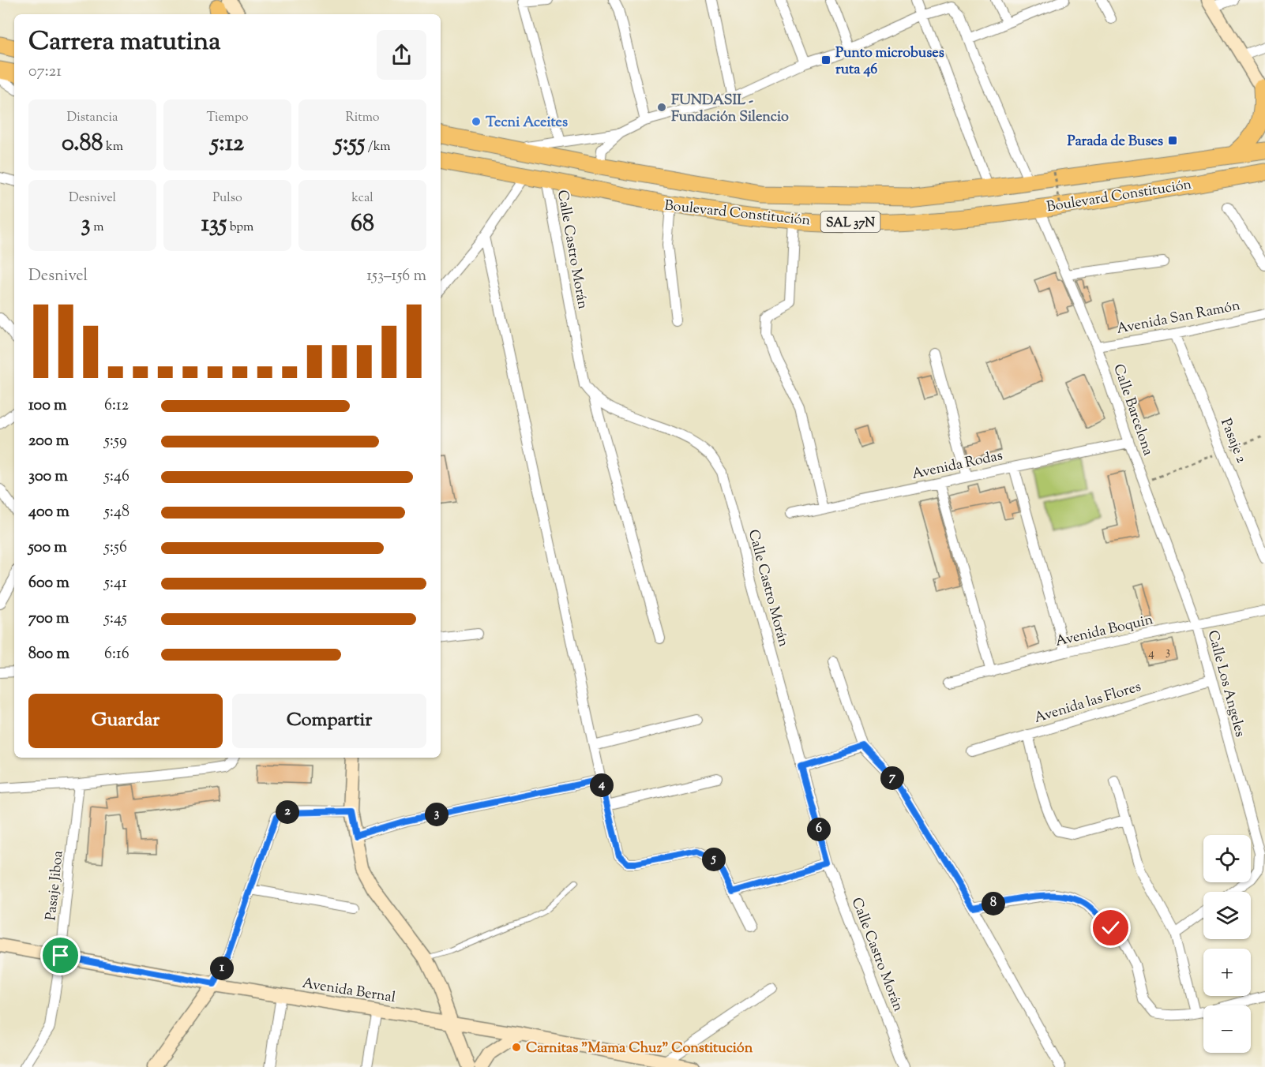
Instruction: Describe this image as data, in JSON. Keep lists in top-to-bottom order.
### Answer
{
  "streets": {
    "highway": ["Boulevard Constitución", "SAL 37N"],
    "main road": ["Avenida Bernal"],
    "street": [
      "Calle Castro Morán",
      "Avenida San Ramón",
      "Calle Barcelona",
      "Pasaje 2",
      "Avenida Rodas",
      "Avenida Boquin",
      "Calle Los Angeles",
      "Avenida las Flores",
      "Pasaje Jiboa"
    ]
  },
  "crossings": [
    ["Boulevard Constitución", "Calle Castro Morán"],
    ["Boulevard Constitución", "Calle Barcelona"],
    ["Avenida San Ramón", "Calle Barcelona"],
    ["Avenida San Ramón", "Pasaje 2"],
    ["Calle Barcelona", "Avenida Rodas"],
    ["Calle Barcelona", "Avenida Boquin"],
    ["Calle Barcelona", "Calle Los Angeles"],
    ["Avenida Boquin", "Calle Los Angeles"],
    ["Calle Los Angeles", "Avenida las Flores"],
    ["Pasaje Jiboa", "Avenida Bernal"]
  ],
  "places": {
    "transit": ["Punto microbuses ruta 46", "Parada de Buses"],
    "other": ["FUNDASIL - Fundación Silencio", "Tecni Aceites", "Carnitas \"Mama Chuz\" Constitución"]
  },
  "house_numbers": ["3", "4"],
  "page": {
    "heading": ["Carrera matutina", "07:21"],
    "stats": [
      ["Distancia", "0.88 km"],
      ["Tiempo", "5:12"],
      ["Ritmo", "5:55 /km"],
      ["Desnivel", "3 m"],
      ["Pulso", "135 bpm"],
      ["kcal", "68"]
    ],
    "chart": ["Desnivel", "153–156 m"],
    "list": [
      {
        "name": "100 m",
        "note": "6:12"
      },
      {
        "name": "200 m",
        "note": "5:59"
      },
      {
        "name": "300 m",
        "note": "5:46"
      },
      {
        "name": "400 m",
        "note": "5:48"
      },
      {
        "name": "500 m",
        "note": "5:56"
      },
      {
        "name": "600 m",
        "note": "5:41"
      },
      {
        "name": "700 m",
        "note": "5:45"
      },
      {
        "name": "800 m",
        "note": "6:16"
      }
    ],
    "buttons": ["Guardar", "Compartir"],
    "pins": [
      "7",
      "4",
      "2",
      "3",
      "6",
      "5",
      "8",
      "1"
    ],
    "map_buttons": ["+", "−"]
  }
}
